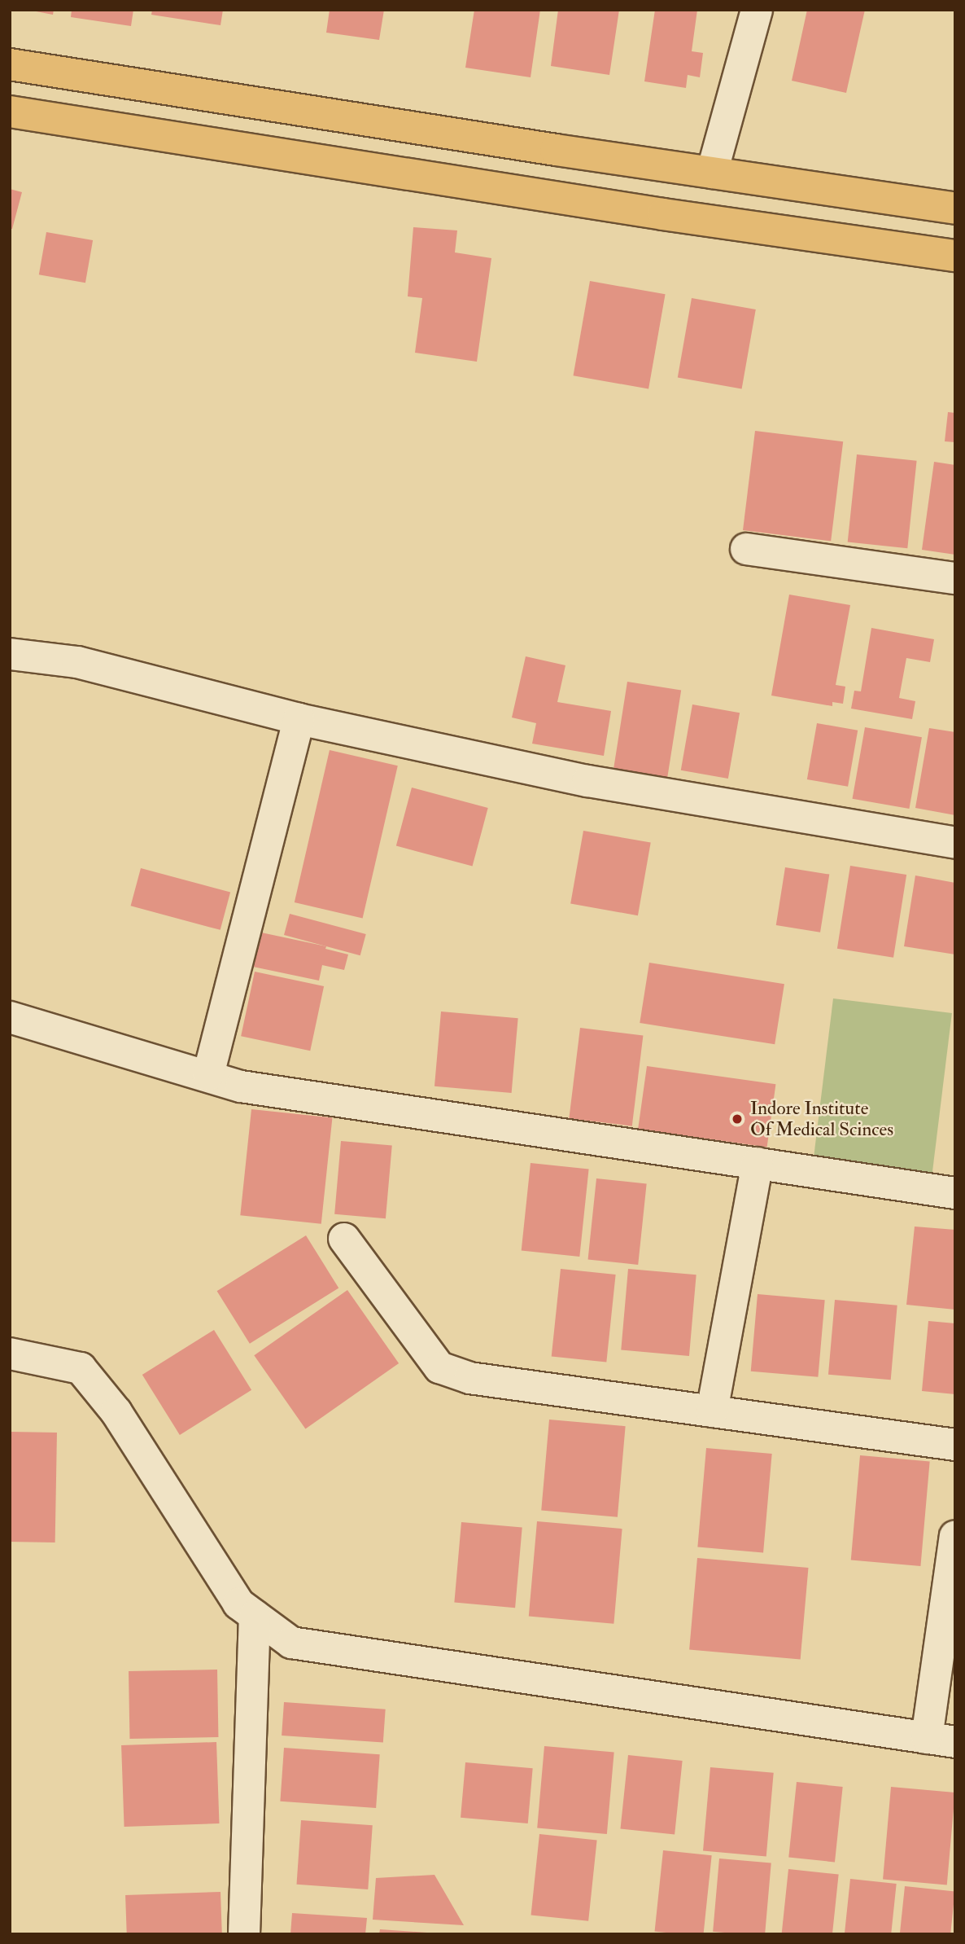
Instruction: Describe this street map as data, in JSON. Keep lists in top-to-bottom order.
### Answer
{
  "places": ["Indore Institute Of Medical Scinces"]
}
